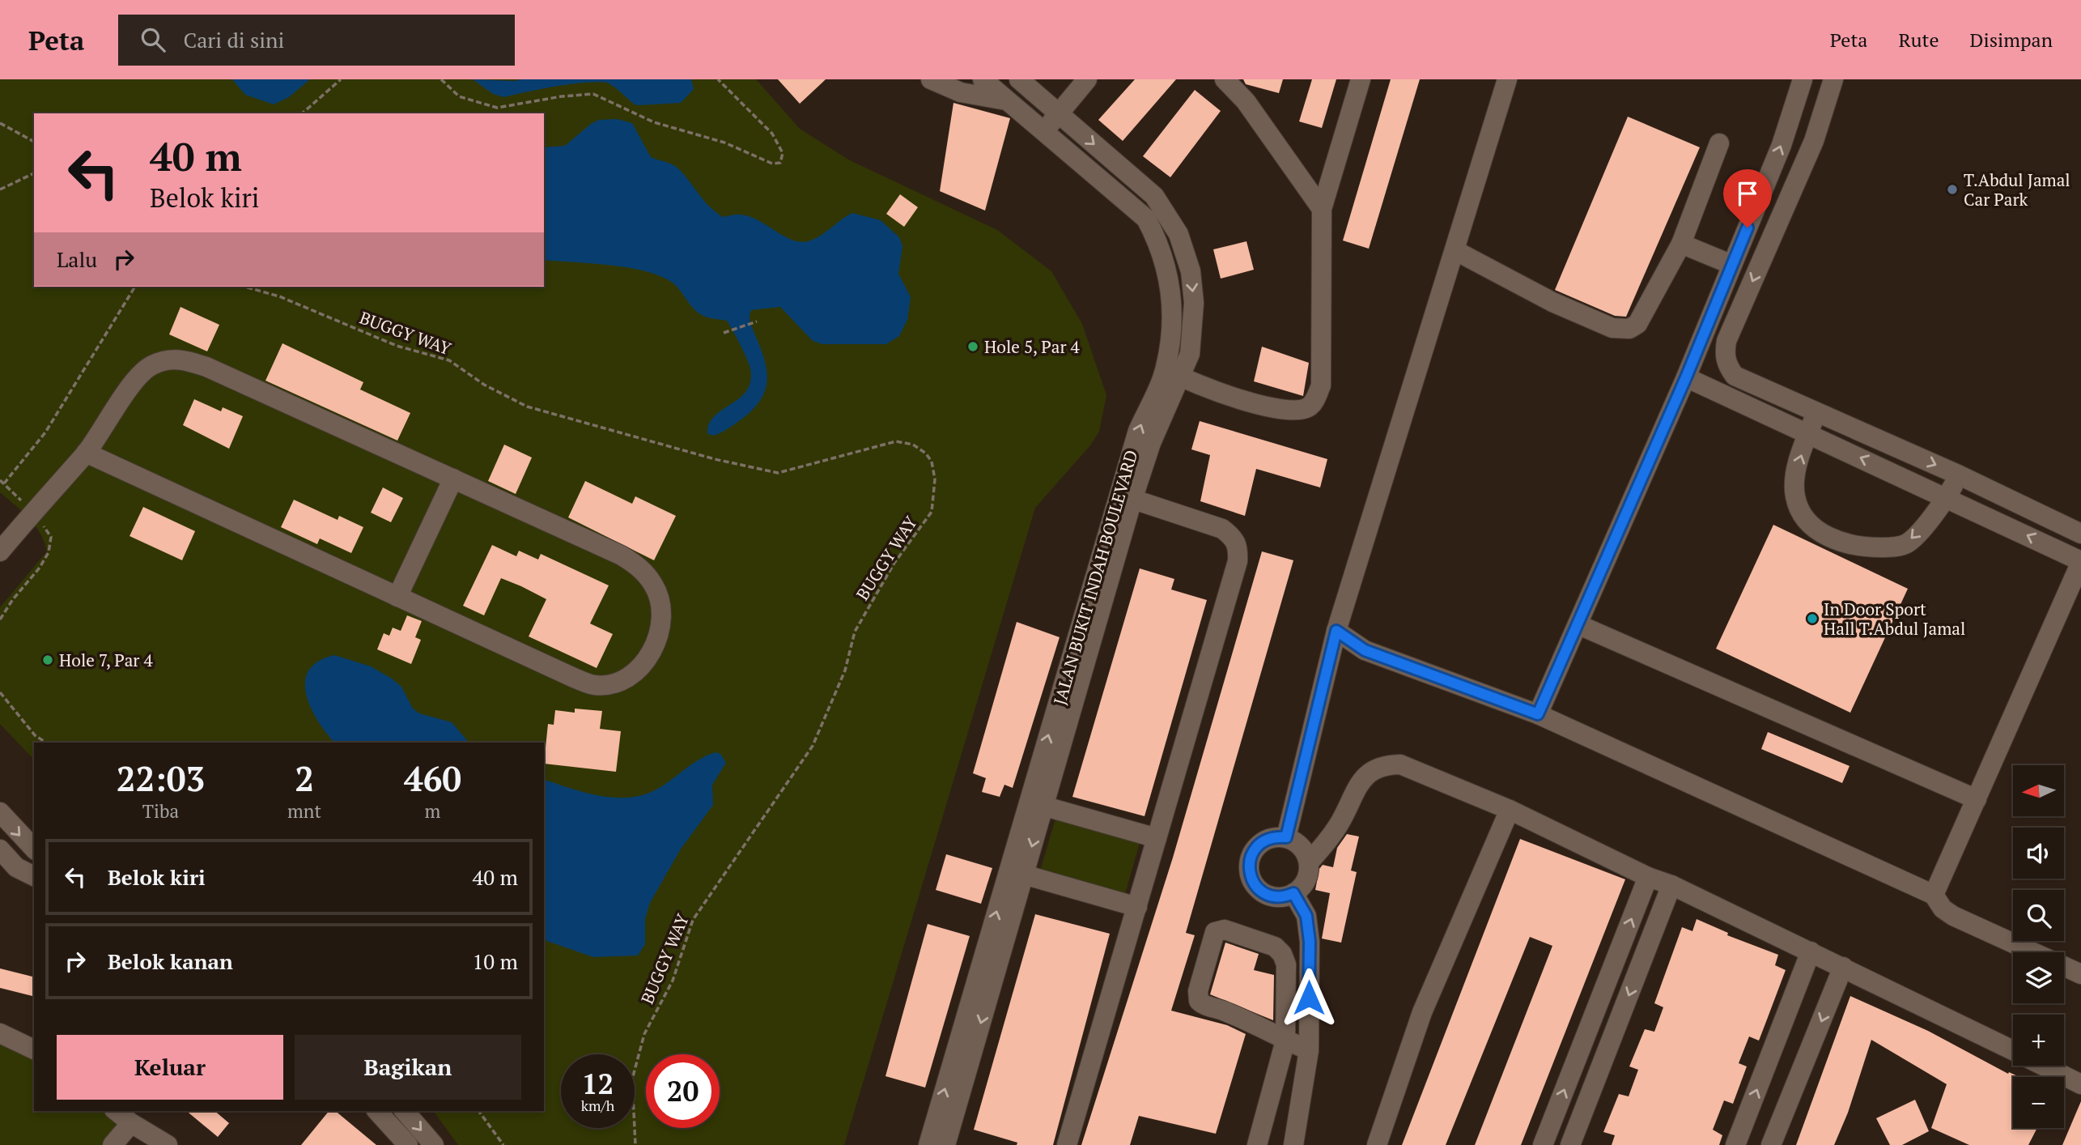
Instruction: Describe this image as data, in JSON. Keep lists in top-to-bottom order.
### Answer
{
  "streets": {
    "path": ["BUGGY WAY"]
  },
  "places": [
    "T.Abdul Jamal Car Park",
    "Hole 5, Par 4",
    "In Door Sport Hall T.Abdul Jamal",
    "Hole 7, Par 4"
  ],
  "north": "left",
  "page": {
    "header": "Peta",
    "search": "Cari di sini",
    "nav": ["Peta", "Rute", "Disimpan"],
    "turn": ["40 m", "Belok kiri"],
    "then": "Lalu",
    "eta": [
      "22:03",
      "Tiba",
      "2",
      "mnt",
      "460",
      "m"
    ],
    "map_buttons": ["+", "−"],
    "list": [
      {
        "name": "Belok kiri",
        "value": "40 m"
      },
      {
        "name": "Belok kanan",
        "value": "10 m"
      }
    ],
    "buttons": ["Keluar", "Bagikan"],
    "speed": "12 km/h",
    "limit": "20"
  }
}
